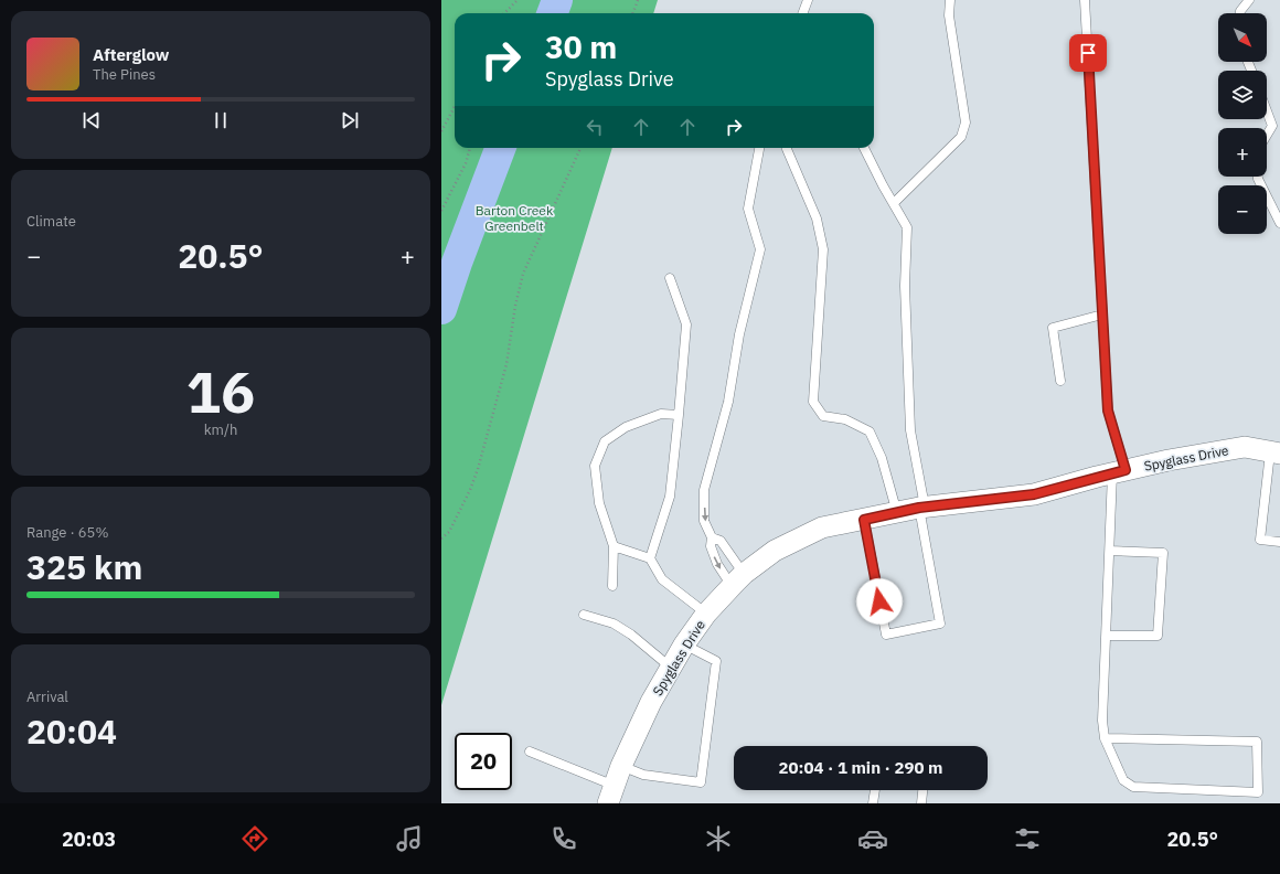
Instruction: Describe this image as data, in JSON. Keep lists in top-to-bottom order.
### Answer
{
  "streets": {
    "street": ["Spyglass Drive"]
  },
  "parks": ["Barton Creek Greenbelt"],
  "north": "bottom right",
  "page": {
    "map_buttons": ["+", "−"],
    "turn": ["30 m", "Spyglass Drive"],
    "song": ["Afterglow", "The Pines"],
    "tile": [
      "Climate",
      ["16", "km/h"],
      ["Range · 65%", "325 km"],
      ["Arrival", "20:04"]
    ],
    "heat": ["−", "20.5°", "+"],
    "limit": "20",
    "trip": "20:04 · 1 min · 290 m",
    "tabs": ["20:03", "20.5°"]
  }
}
